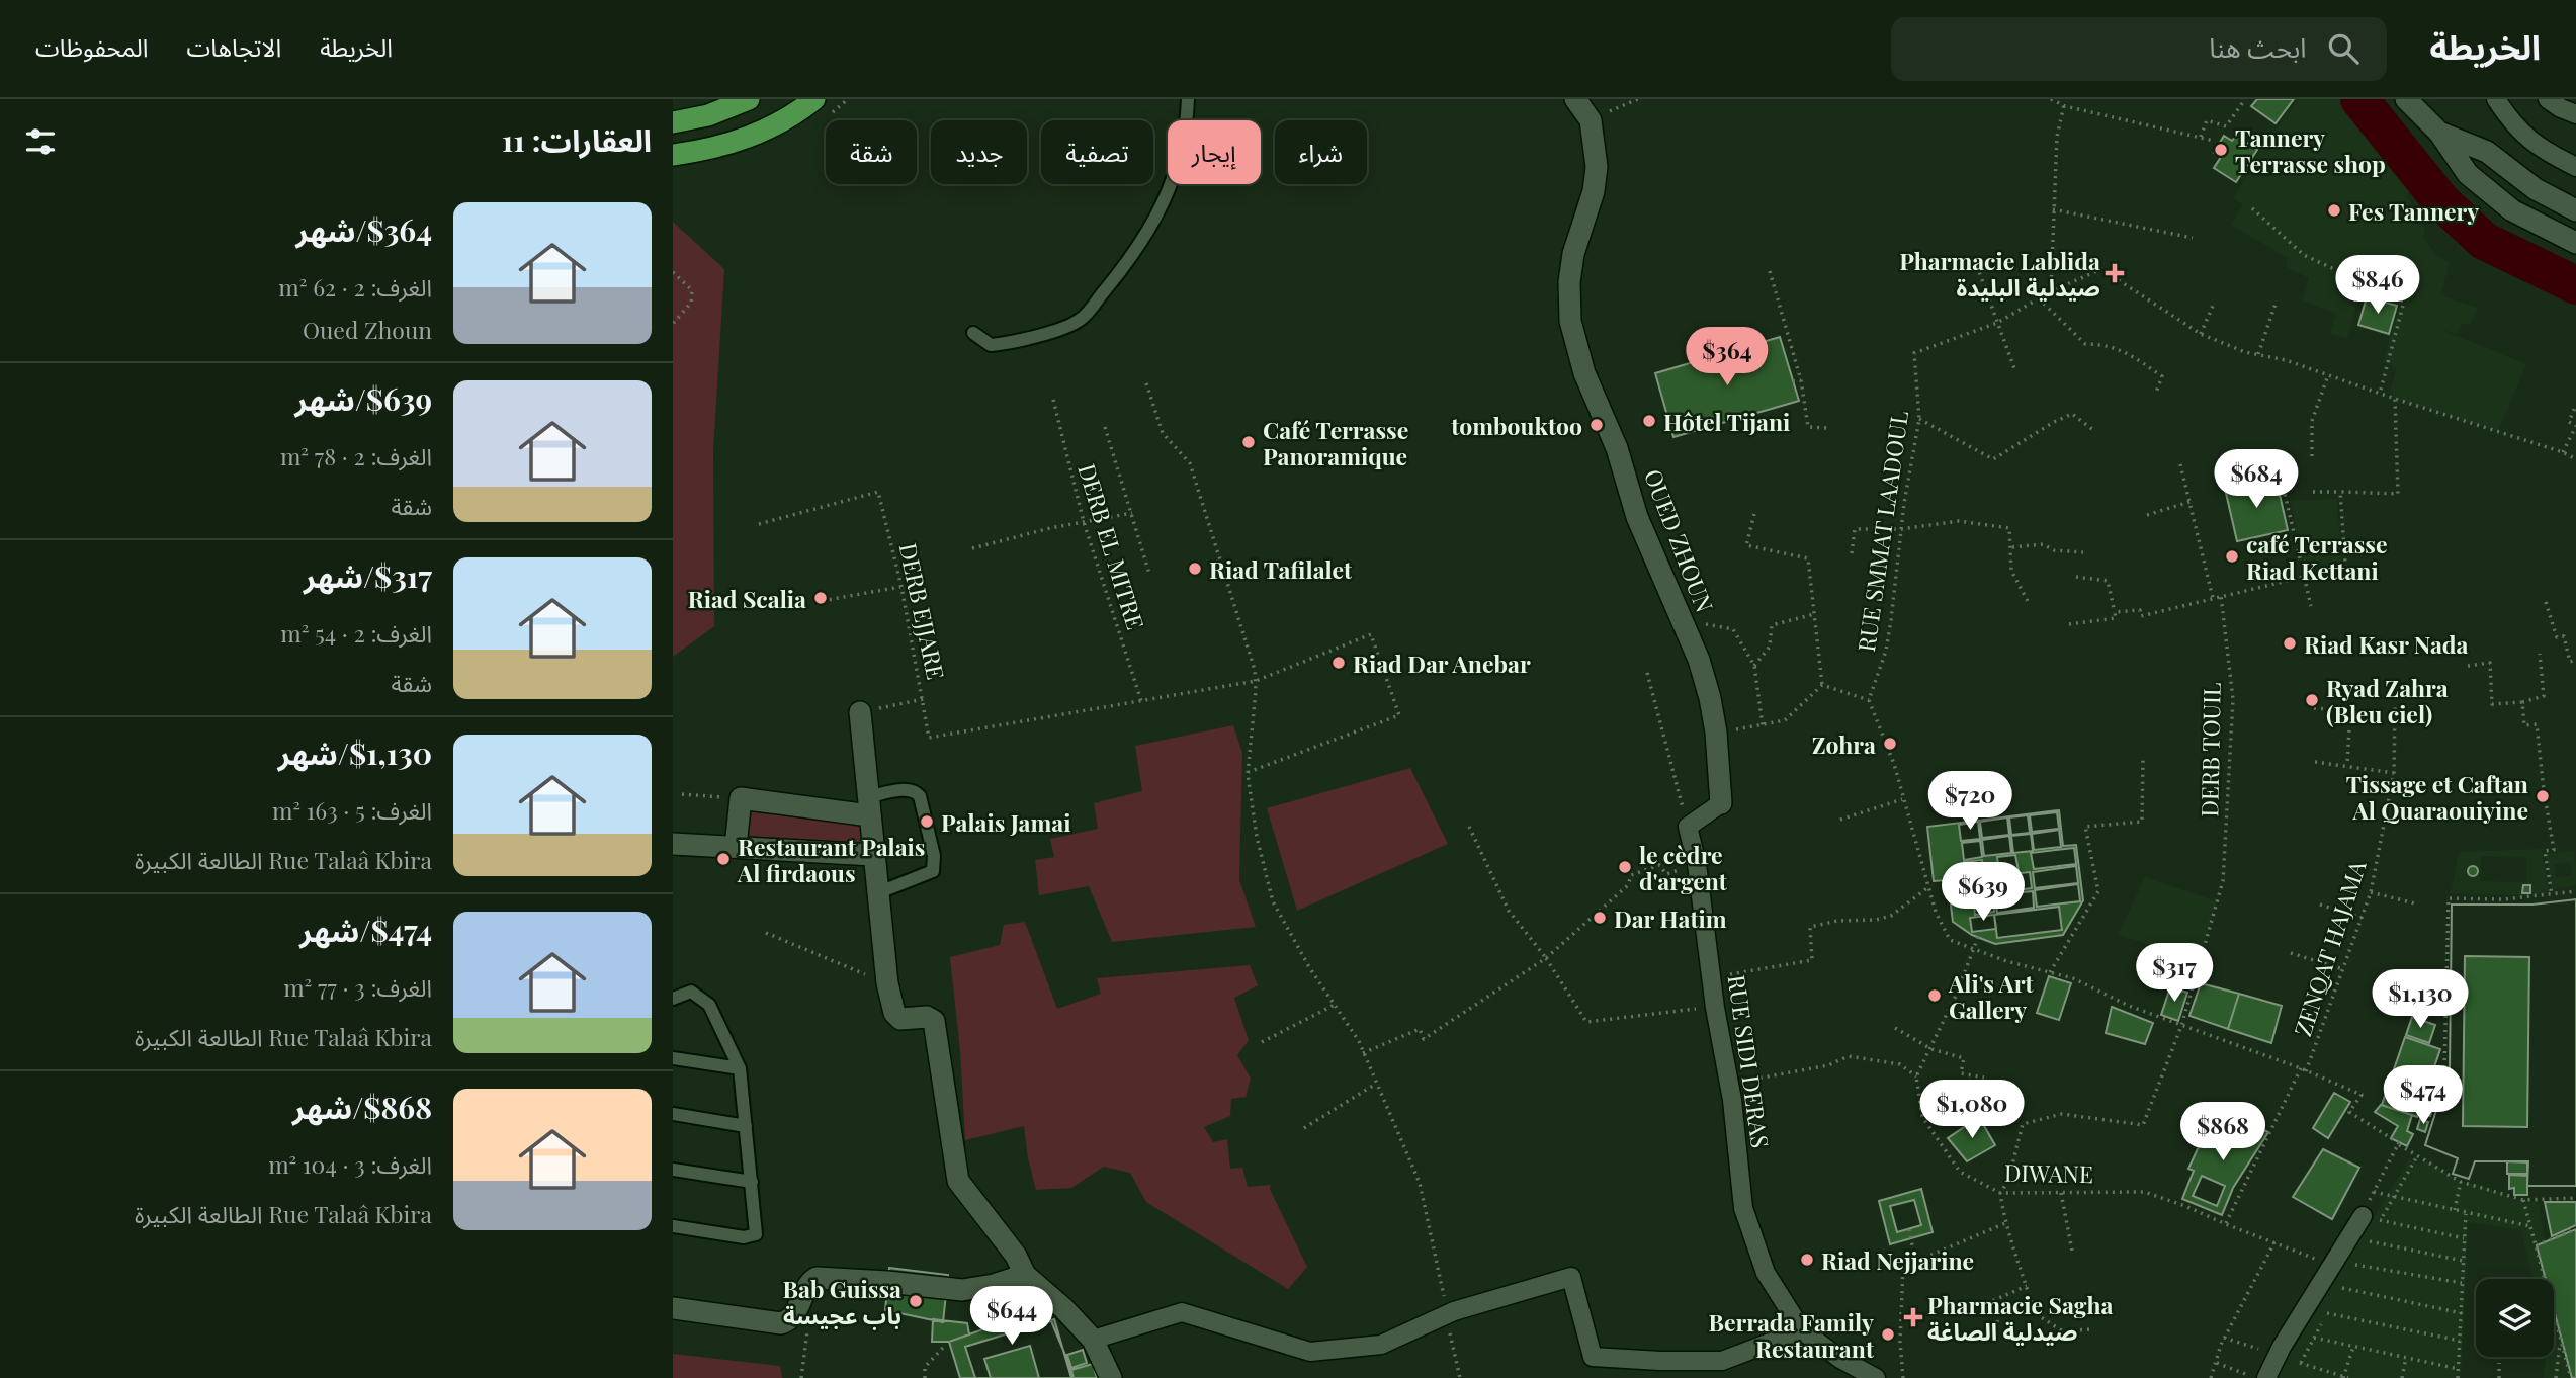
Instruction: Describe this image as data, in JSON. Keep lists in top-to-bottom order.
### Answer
{
  "streets": {
    "street": ["OUED ZHOUN", "RUE SIDI DERAS"],
    "path": [
      "RUE SMMAT LAADOUL",
      "DERB EL MITRE",
      "DERB EJJARE",
      "DERB TOUIL",
      "ZENQAT HAJAMA",
      "DIWANE"
    ]
  },
  "crossings": [
    ["DERB EL MITRE", "DERB EJJARE"],
    ["DERB TOUIL", "DIWANE"]
  ],
  "places": {
    "other": [
      "Tannery Terrasse shop",
      "Fes Tannery",
      "Hôtel Tijani",
      "tombouktoo",
      "Café Terrasse Panoramique",
      "café Terrasse Riad Kettani",
      "Riad Tafilalet",
      "Riad Scalia",
      "Riad Kasr Nada",
      "Riad Dar Anebar",
      "Ryad Zahra (Bleu ciel)",
      "Zohra",
      "Tissage et Caftan Al Quaraouiyine",
      "Palais Jamai",
      "Restaurant Palais Al firdaous",
      "le cèdre d'argent",
      "Dar Hatim",
      "Ali's Art Gallery",
      "Riad Nejjarine",
      "Bab Guissa باب عجيسة",
      "Berrada Family Restaurant"
    ],
    "health": ["Pharmacie Lablida صيدلية البليدة", "Pharmacie Sagha صيدلية الصاغة"]
  },
  "page": {
    "header": "الخريطة",
    "search": "ابحث هنا",
    "nav": ["الخريطة", "الاتجاهات", "المحفوظات"],
    "heading": "العقارات: 11",
    "chip": [
      "شراء",
      "إيجار",
      "تصفية",
      "جديد",
      "شقة"
    ],
    "list": [
      {
        "name": "$364/شهر",
        "note": "الغرف: 2 · 62 m² · Oued Zhoun"
      },
      {
        "name": "$639/شهر",
        "note": "الغرف: 2 · 78 m² · شقة"
      },
      {
        "name": "$317/شهر",
        "note": "الغرف: 2 · 54 m² · شقة"
      },
      {
        "name": "$1,130/شهر",
        "note": "الغرف: 5 · 163 m² · Rue Talaâ Kbira الطالعة الكبيرة"
      },
      {
        "name": "$474/شهر",
        "note": "الغرف: 3 · 77 m² · Rue Talaâ Kbira الطالعة الكبيرة"
      },
      {
        "name": "$868/شهر",
        "note": "الغرف: 3 · 104 m² · Rue Talaâ Kbira الطالعة الكبيرة"
      }
    ],
    "price": [
      "$846",
      "$364",
      "$684",
      "$720",
      "$639",
      "$317",
      "$1,130",
      "$474",
      "$1,080",
      "$868",
      "$644"
    ]
  }
}
